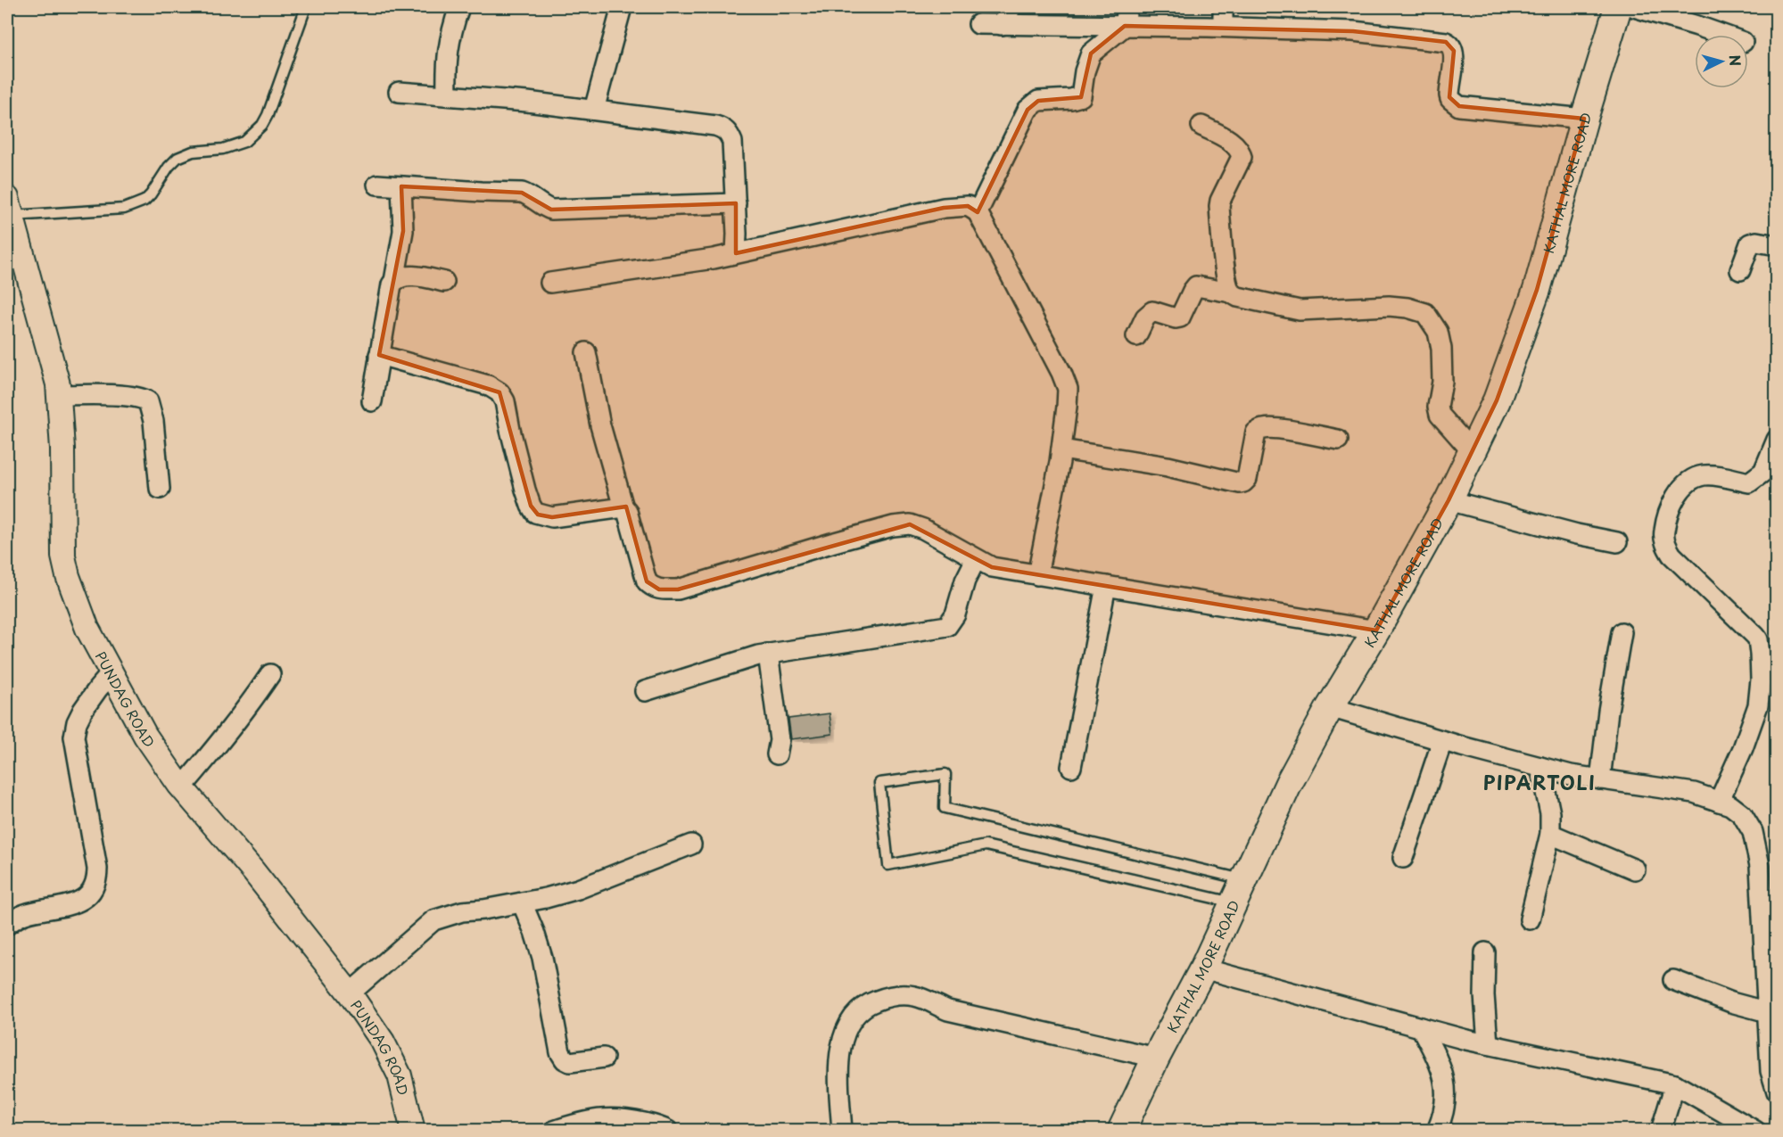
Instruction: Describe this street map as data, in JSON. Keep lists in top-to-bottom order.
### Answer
{
  "streets": {
    "main road": ["KATHAL MORE ROAD"],
    "street": ["PUNDAG ROAD"]
  },
  "districts": ["PIPARTOLI"],
  "north": "right"
}
